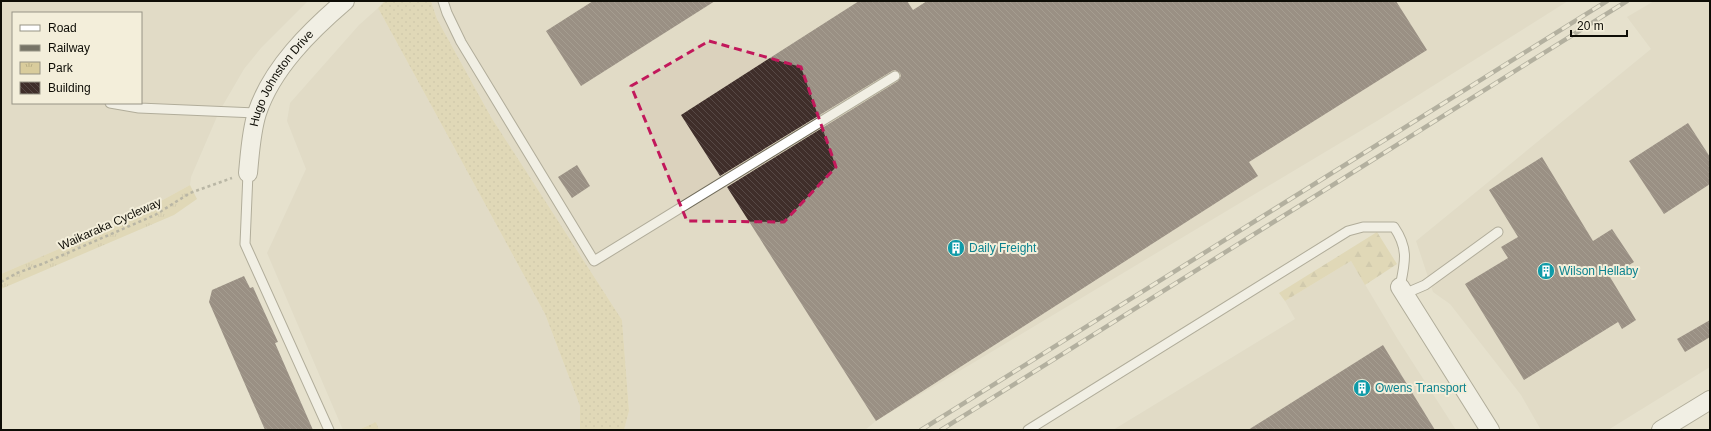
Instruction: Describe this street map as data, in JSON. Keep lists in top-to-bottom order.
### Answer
{
  "streets": {
    "street": ["Hugo Johnston Drive"],
    "path": ["Waikaraka Cycleway"]
  },
  "crossings": [
    ["Hugo Johnston Drive", "Waikaraka Cycleway"]
  ],
  "places": {
    "building": ["Daily Freight", "Wilson Hellaby", "Owens Transport"]
  },
  "legend": [
    "Road",
    "Railway",
    "Park",
    "Building"
  ],
  "scale_bar": "20 m"
}
